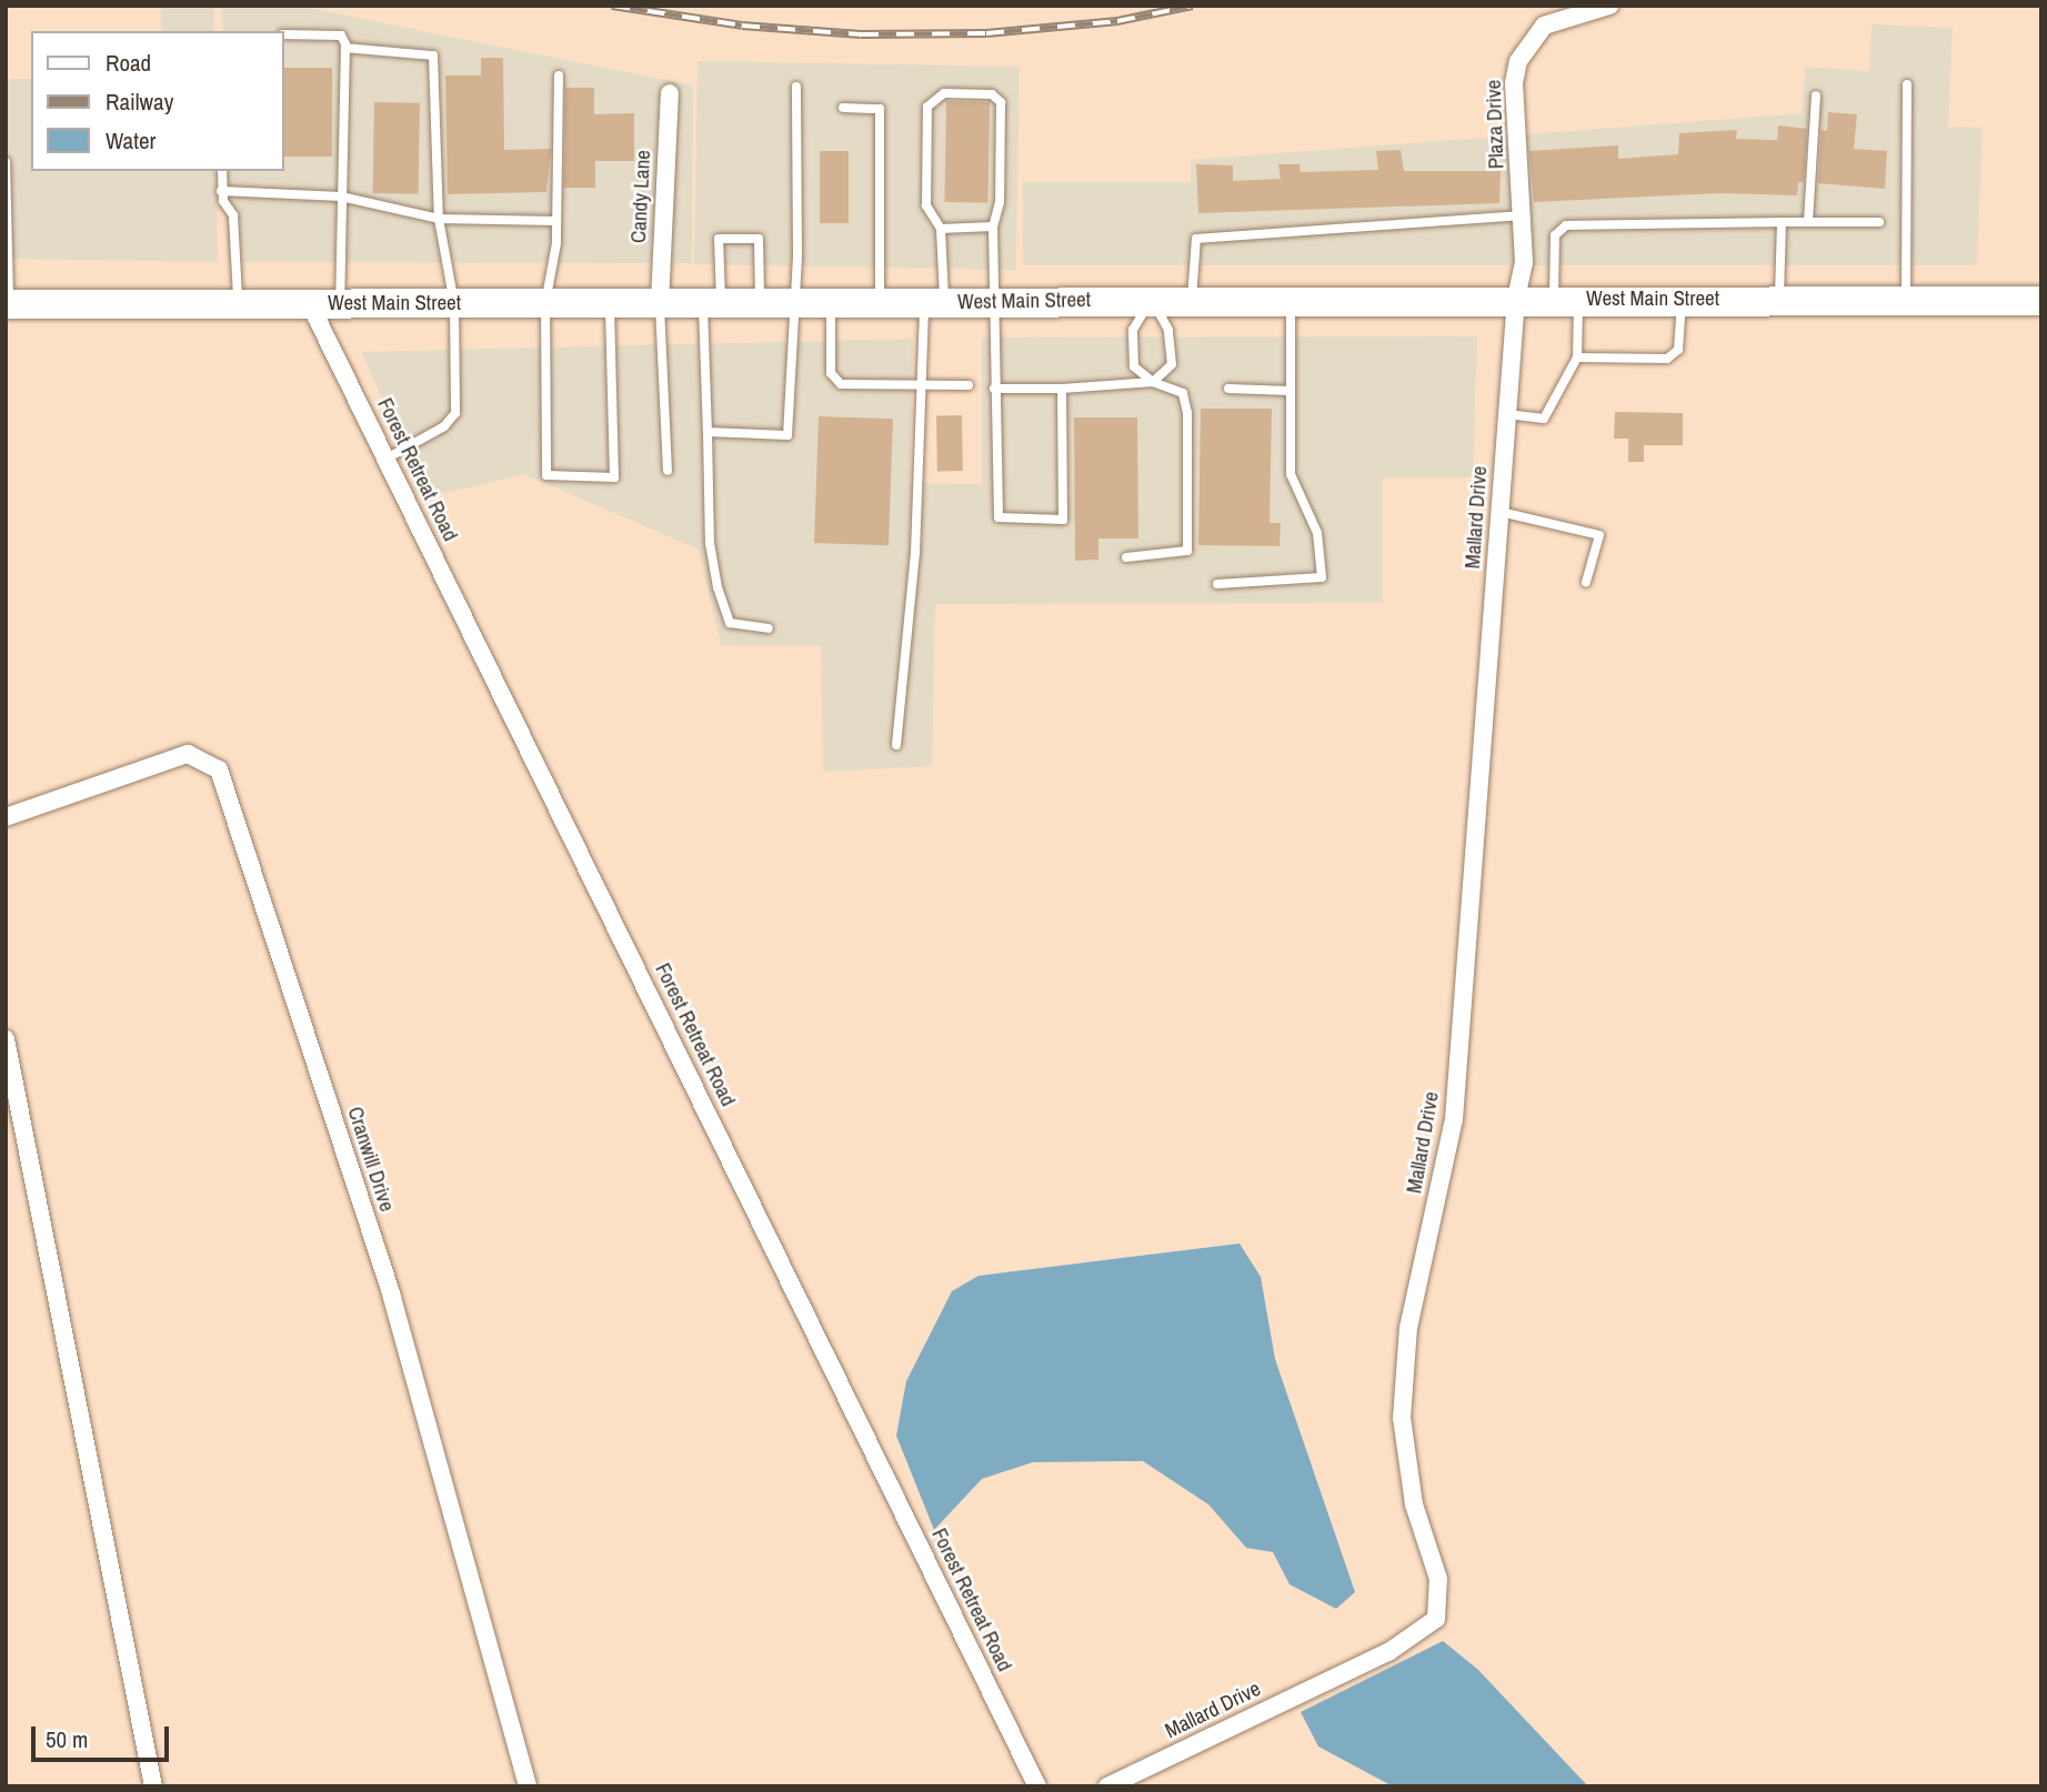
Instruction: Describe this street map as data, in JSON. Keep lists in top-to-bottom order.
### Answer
{
  "streets": {
    "main road": ["West Main Street"],
    "street": [
      "Plaza Drive",
      "Candy Lane",
      "Forest Retreat Road",
      "Mallard Drive",
      "Cranwill Drive"
    ]
  },
  "crossings": [
    ["Plaza Drive", "West Main Street"],
    ["Plaza Drive", "Mallard Drive"],
    ["Candy Lane", "West Main Street"],
    ["West Main Street", "Forest Retreat Road"],
    ["West Main Street", "Mallard Drive"]
  ],
  "legend": ["Road", "Railway", "Water"],
  "scale_bar": "50 m"
}
